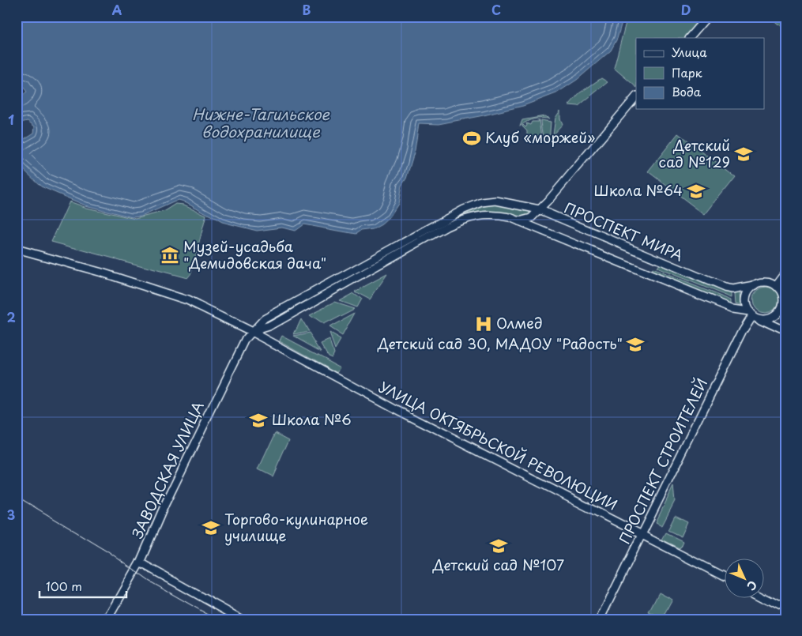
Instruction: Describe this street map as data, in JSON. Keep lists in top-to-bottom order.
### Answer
{
  "streets": {
    "main road": [
      "ПРОСПЕКТ МИРА",
      "УЛИЦА ОКТЯБРЬСКОЙ РЕВОЛЮЦИИ",
      "ПРОСПЕКТ СТРОИТЕЛЕЙ",
      "ЗАВОДСКАЯ УЛИЦА"
    ]
  },
  "crossings": [
    ["ПРОСПЕКТ МИРА", "УЛИЦА ОКТЯБРЬСКОЙ РЕВОЛЮЦИИ"],
    ["ПРОСПЕКТ МИРА", "ПРОСПЕКТ СТРОИТЕЛЕЙ"],
    ["ПРОСПЕКТ МИРА", "ЗАВОДСКАЯ УЛИЦА"],
    ["УЛИЦА ОКТЯБРЬСКОЙ РЕВОЛЮЦИИ", "ПРОСПЕКТ СТРОИТЕЛЕЙ"],
    ["УЛИЦА ОКТЯБРЬСКОЙ РЕВОЛЮЦИИ", "ЗАВОДСКАЯ УЛИЦА"]
  ],
  "water": ["Нижне-Тагильское водохранилище"],
  "places": {
    "sports": ["Клуб «моржей»"],
    "school or university": [
      "Детский сад №129",
      "Школа №64",
      "Детский сад 30, МАДОУ \"Радость\"",
      "Школа №6",
      "Торгово-кулинарное училище",
      "Детский сад №107"
    ],
    "museum": ["Музей-усадьба \"Демидовская дача\""],
    "hospital": ["Олмед"]
  },
  "legend": ["Улица", "Парк", "Вода"],
  "scale_bar": "100 m",
  "north": "bottom right",
  "grid": {
    "columns": [
      "A",
      "B",
      "C",
      "D"
    ],
    "rows": ["1", "2", "3"]
  }
}
